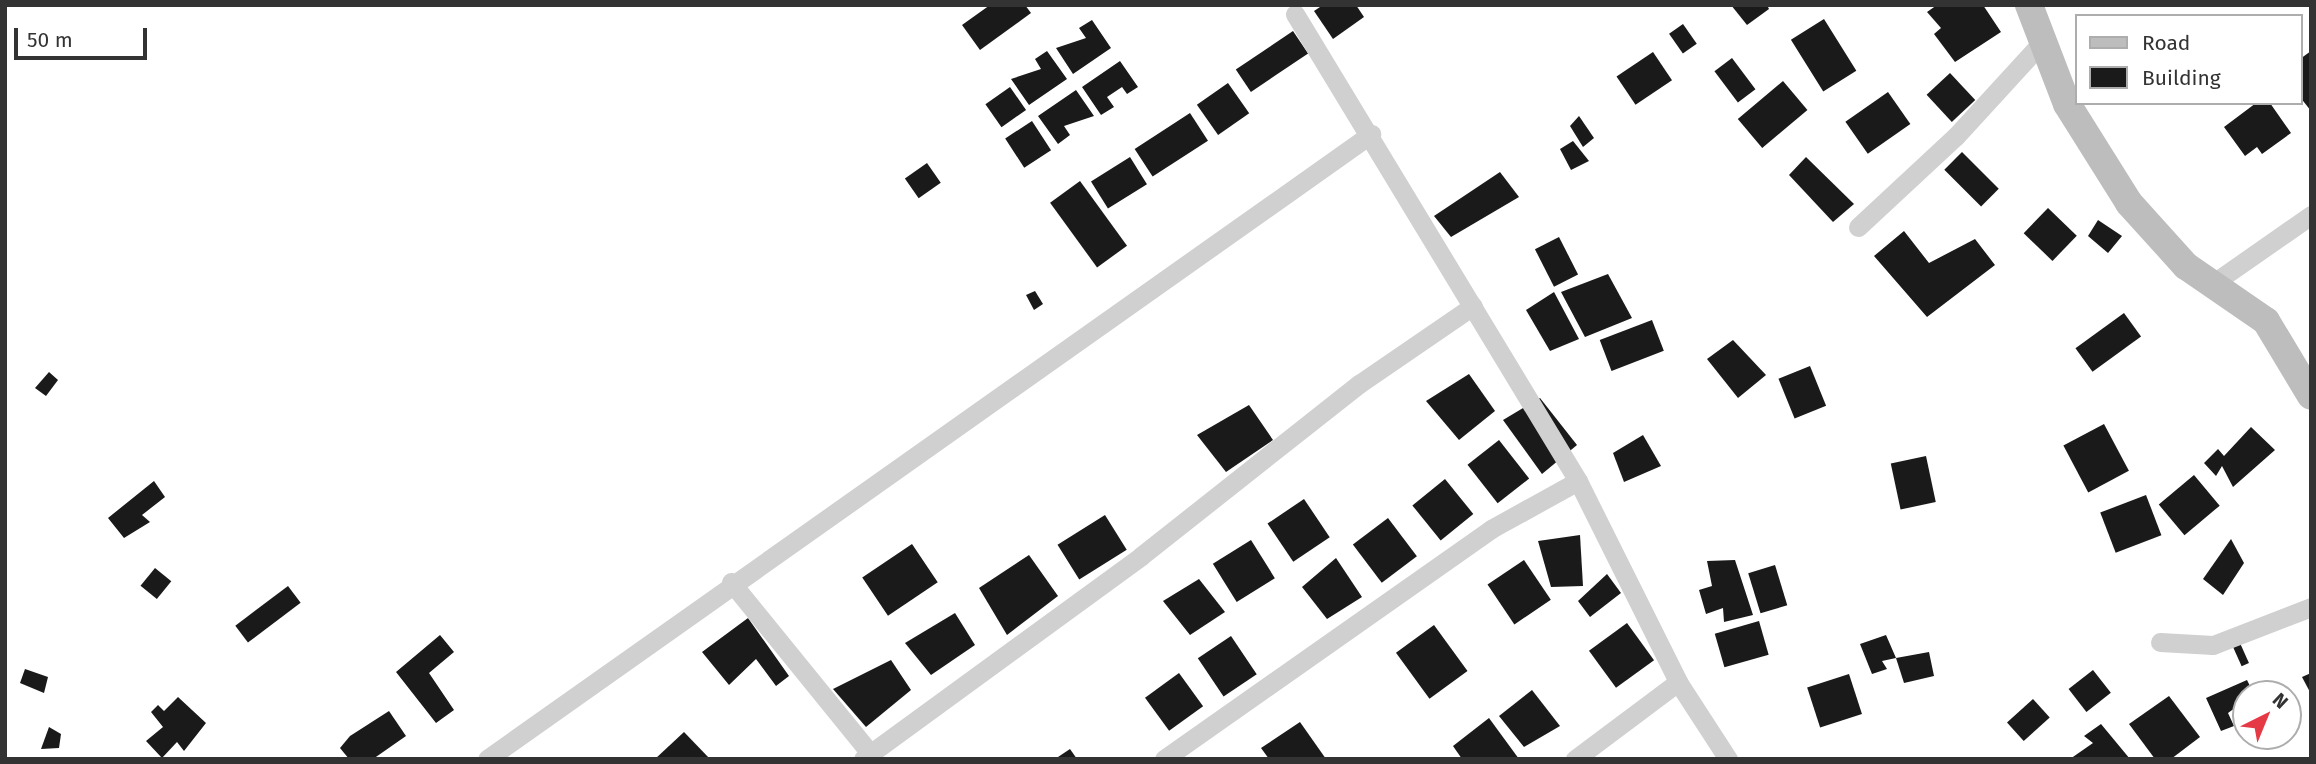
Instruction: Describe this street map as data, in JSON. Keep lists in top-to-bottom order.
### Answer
{
  "legend": ["Road", "Building"],
  "scale_bar": "50 m",
  "north": "top right"
}
